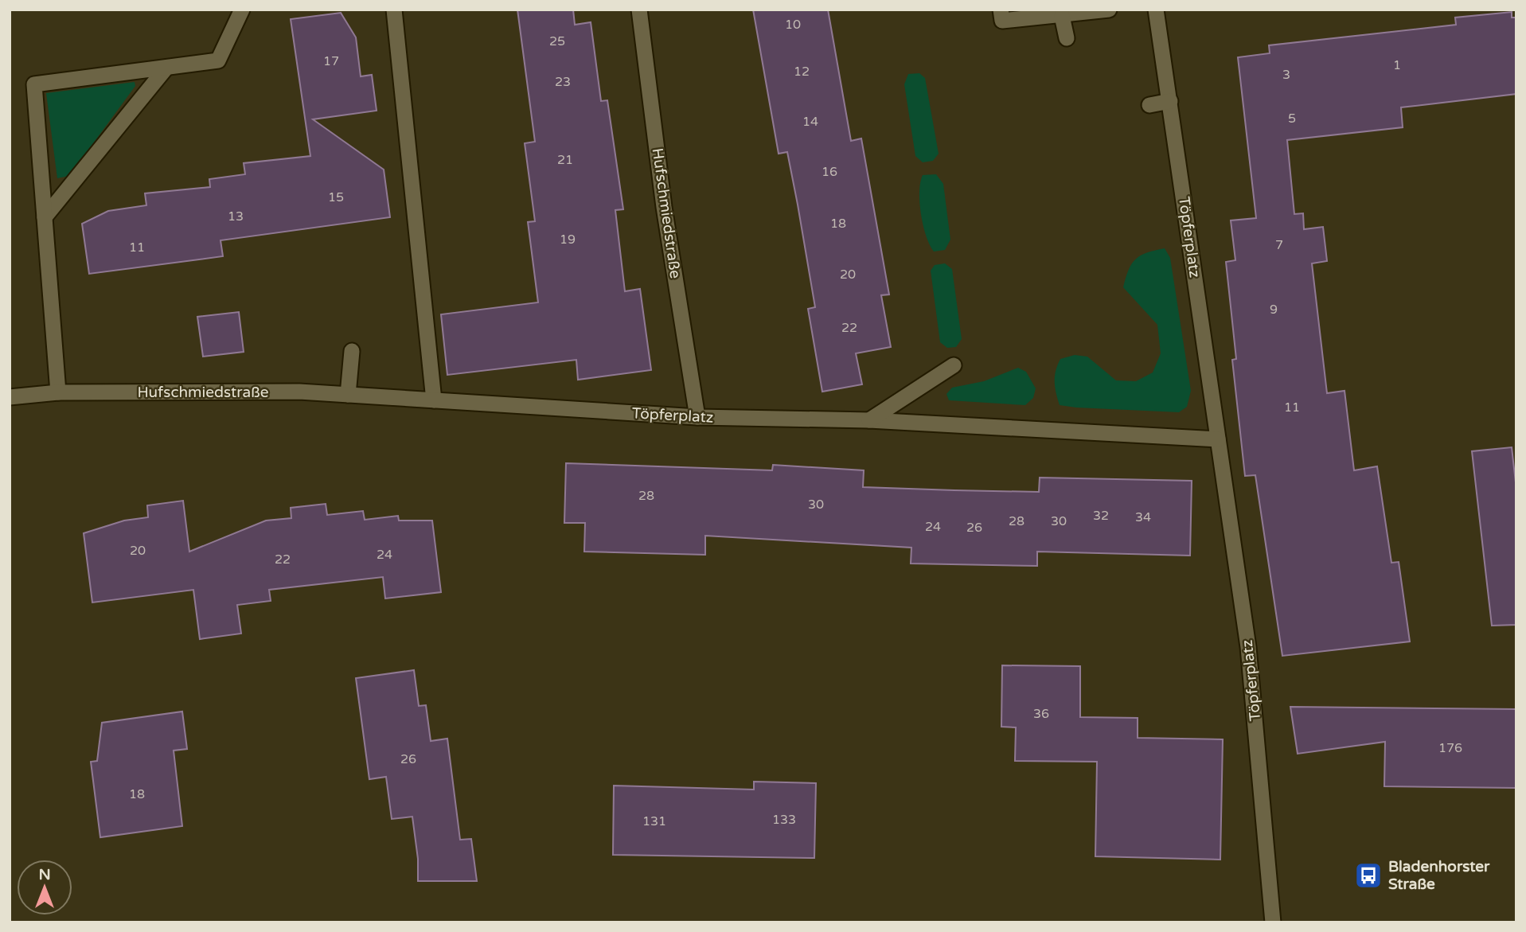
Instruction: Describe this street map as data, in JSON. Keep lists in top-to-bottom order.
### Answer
{
  "streets": {
    "street": ["Hufschmiedstraße", "Töpferplatz"]
  },
  "crossings": [
    ["Hufschmiedstraße", "Töpferplatz"]
  ],
  "places": {
    "bus stop": ["Bladenhorster Straße"]
  },
  "house_numbers": [
    "10",
    "25",
    "17",
    "1",
    "12",
    "3",
    "23",
    "5",
    "14",
    "21",
    "16",
    "15",
    "13",
    "18",
    "19",
    "7",
    "11",
    "20",
    "9",
    "22",
    "11",
    "28",
    "30",
    "32",
    "34",
    "28",
    "30",
    "24",
    "26",
    "20",
    "24",
    "22",
    "36",
    "176",
    "26",
    "18",
    "133",
    "131"
  ],
  "north": "top"
}
